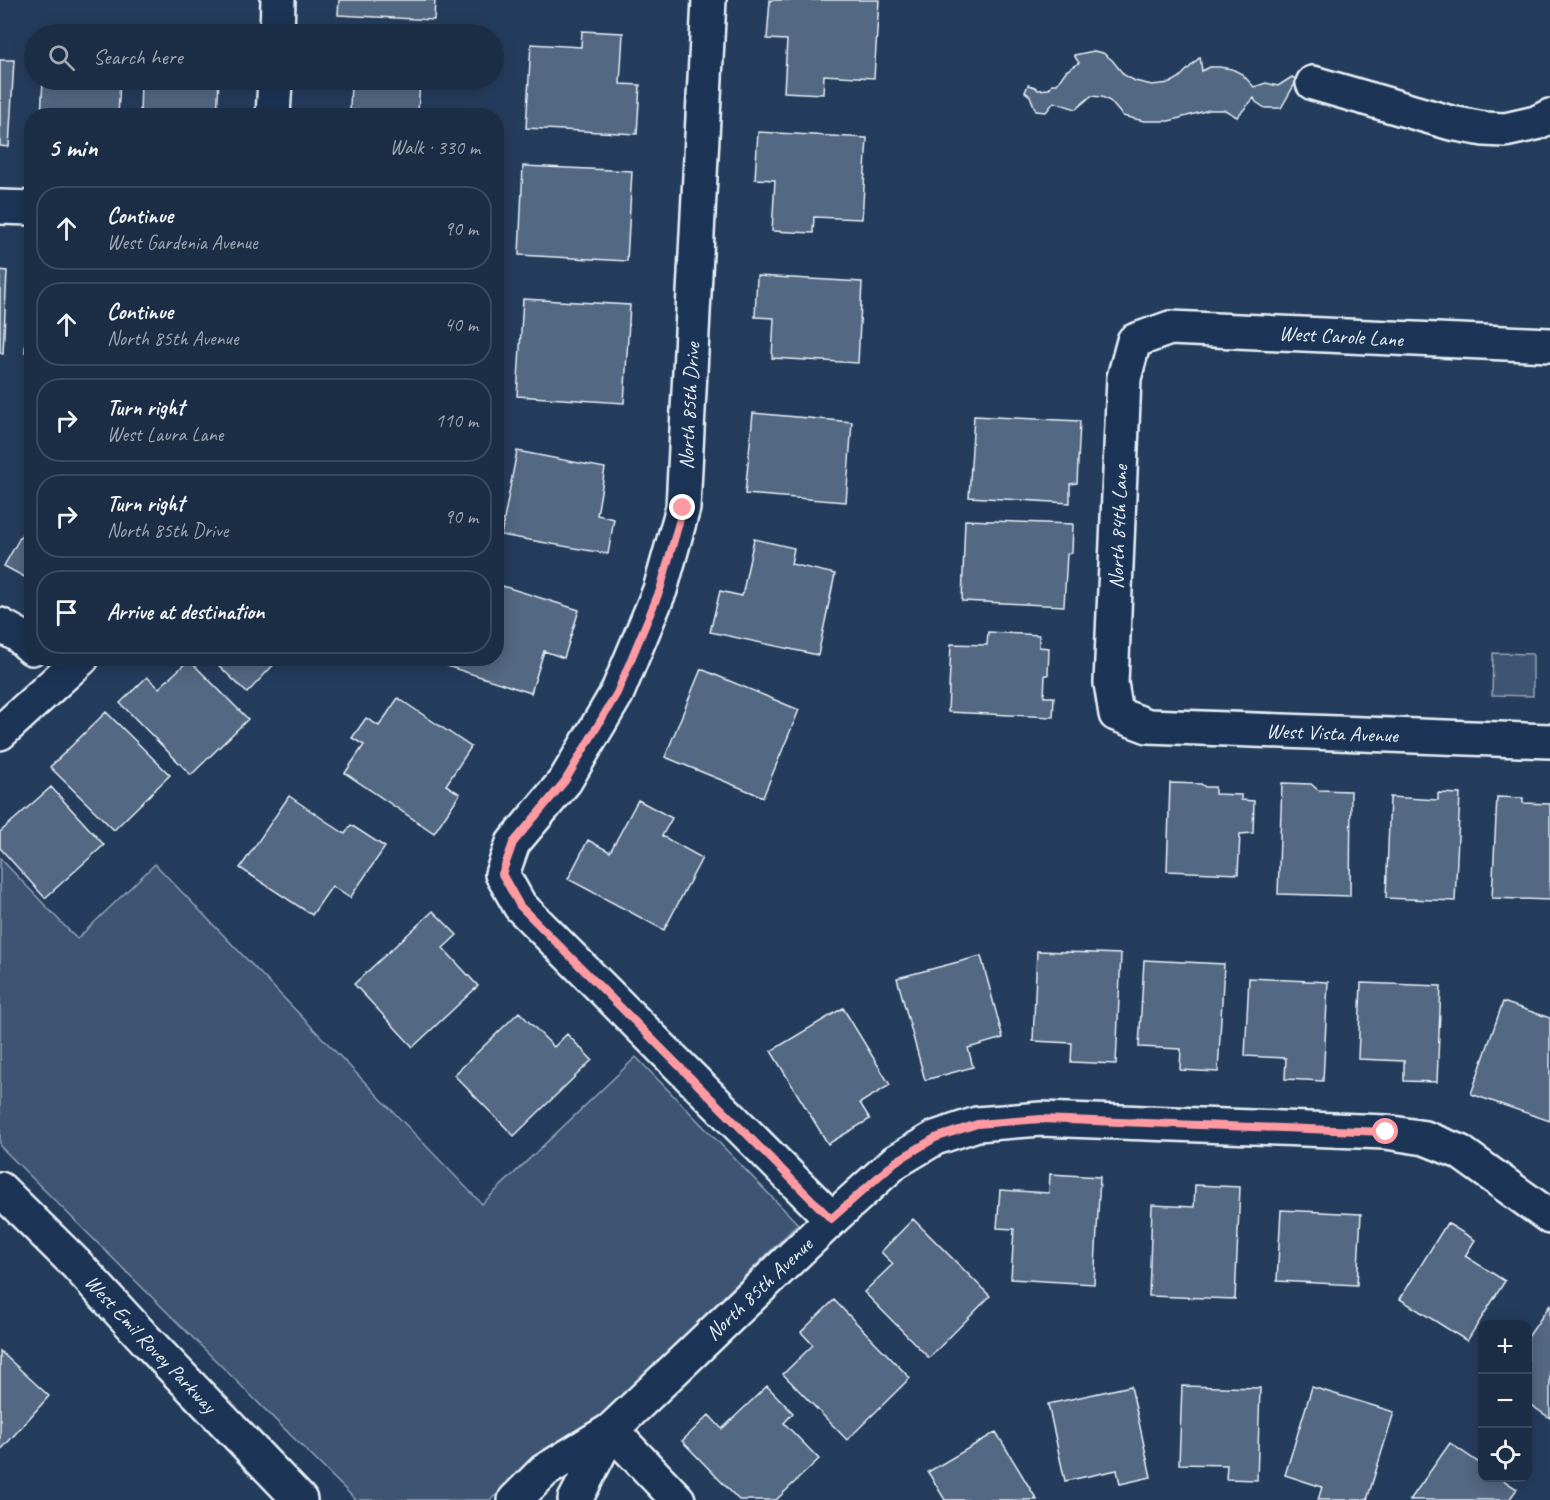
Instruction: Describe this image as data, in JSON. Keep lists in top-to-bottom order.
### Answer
{
  "streets": {
    "street": [
      "West Carole Lane",
      "North 85th Drive",
      "North 84th Lane",
      "West Vista Avenue",
      "North 85th Avenue",
      "West Emil Rovey Parkway"
    ]
  },
  "crossings": [
    ["West Carole Lane", "North 84th Lane"],
    ["North 85th Drive", "North 85th Avenue"],
    ["North 84th Lane", "West Vista Avenue"]
  ],
  "page": {
    "search": "Search here",
    "heading": ["5 min", "Walk · 330 m"],
    "list": [
      ["Continue", "West Gardenia Avenue", "90 m"],
      ["Continue", "North 85th Avenue", "40 m"],
      ["Turn right", "West Laura Lane", "110 m"],
      ["Turn right", "North 85th Drive", "90 m"],
      "Arrive at destination"
    ],
    "map_buttons": ["+", "−"]
  }
}
